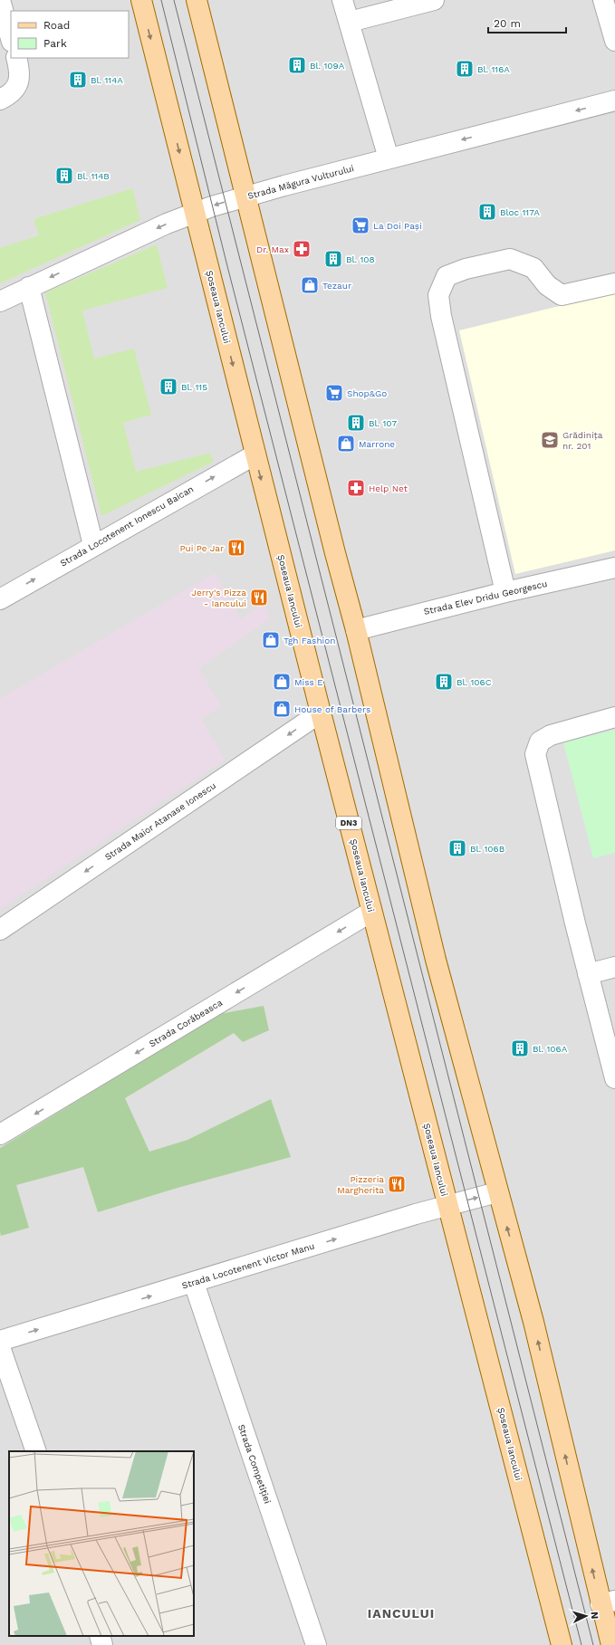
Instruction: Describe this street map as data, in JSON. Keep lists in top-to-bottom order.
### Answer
{
  "streets": {
    "main road": ["Șoseaua Iancului", "DN3"],
    "street": [
      "Strada Măgura Vulturului",
      "Strada Locotenent Ionescu Baican",
      "Strada Elev Dridu Georgescu",
      "Strada Maior Atanase Ionescu",
      "Strada Corăbeasca",
      "Strada Locotenent Victor Manu",
      "Strada Competiției"
    ]
  },
  "crossings": [
    ["Strada Măgura Vulturului", "Șoseaua Iancului"],
    ["Șoseaua Iancului", "Strada Locotenent Ionescu Baican"],
    ["Șoseaua Iancului", "Strada Maior Atanase Ionescu"],
    ["Șoseaua Iancului", "Strada Corăbeasca"],
    ["Șoseaua Iancului", "Strada Locotenent Victor Manu"],
    ["Strada Locotenent Victor Manu", "Strada Competiției"]
  ],
  "one_way": [
    "Strada Măgura Vulturului",
    "Strada Locotenent Ionescu Baican",
    "Strada Maior Atanase Ionescu",
    "Strada Corăbeasca",
    "Strada Locotenent Victor Manu"
  ],
  "districts": ["IANCULUI"],
  "places": {
    "building": [
      "Bl. 109A",
      "Bl. 116A",
      "Bl. 114A",
      "Bl. 114B",
      "Bloc 117A",
      "Bl. 108",
      "Bl. 115",
      "Bl. 107",
      "Bl. 106C",
      "Bl. 106B",
      "Bl. 106A"
    ],
    "supermarket": ["La Doi Pași", "Shop&Go"],
    "pharmacy": ["Dr. Max", "Help Net"],
    "shop": [
      "Tezaur",
      "Marrone",
      "Tgh Fashion",
      "Miss E",
      "House of Barbers"
    ],
    "school or university": ["Grădinița nr. 201"],
    "restaurant": ["Pui Pe Jar", "Jerry's Pizza - Iancului", "Pizzeria Margherita"]
  },
  "legend": ["Road", "Park"],
  "scale_bar": "20 m",
  "north": "right"
}
